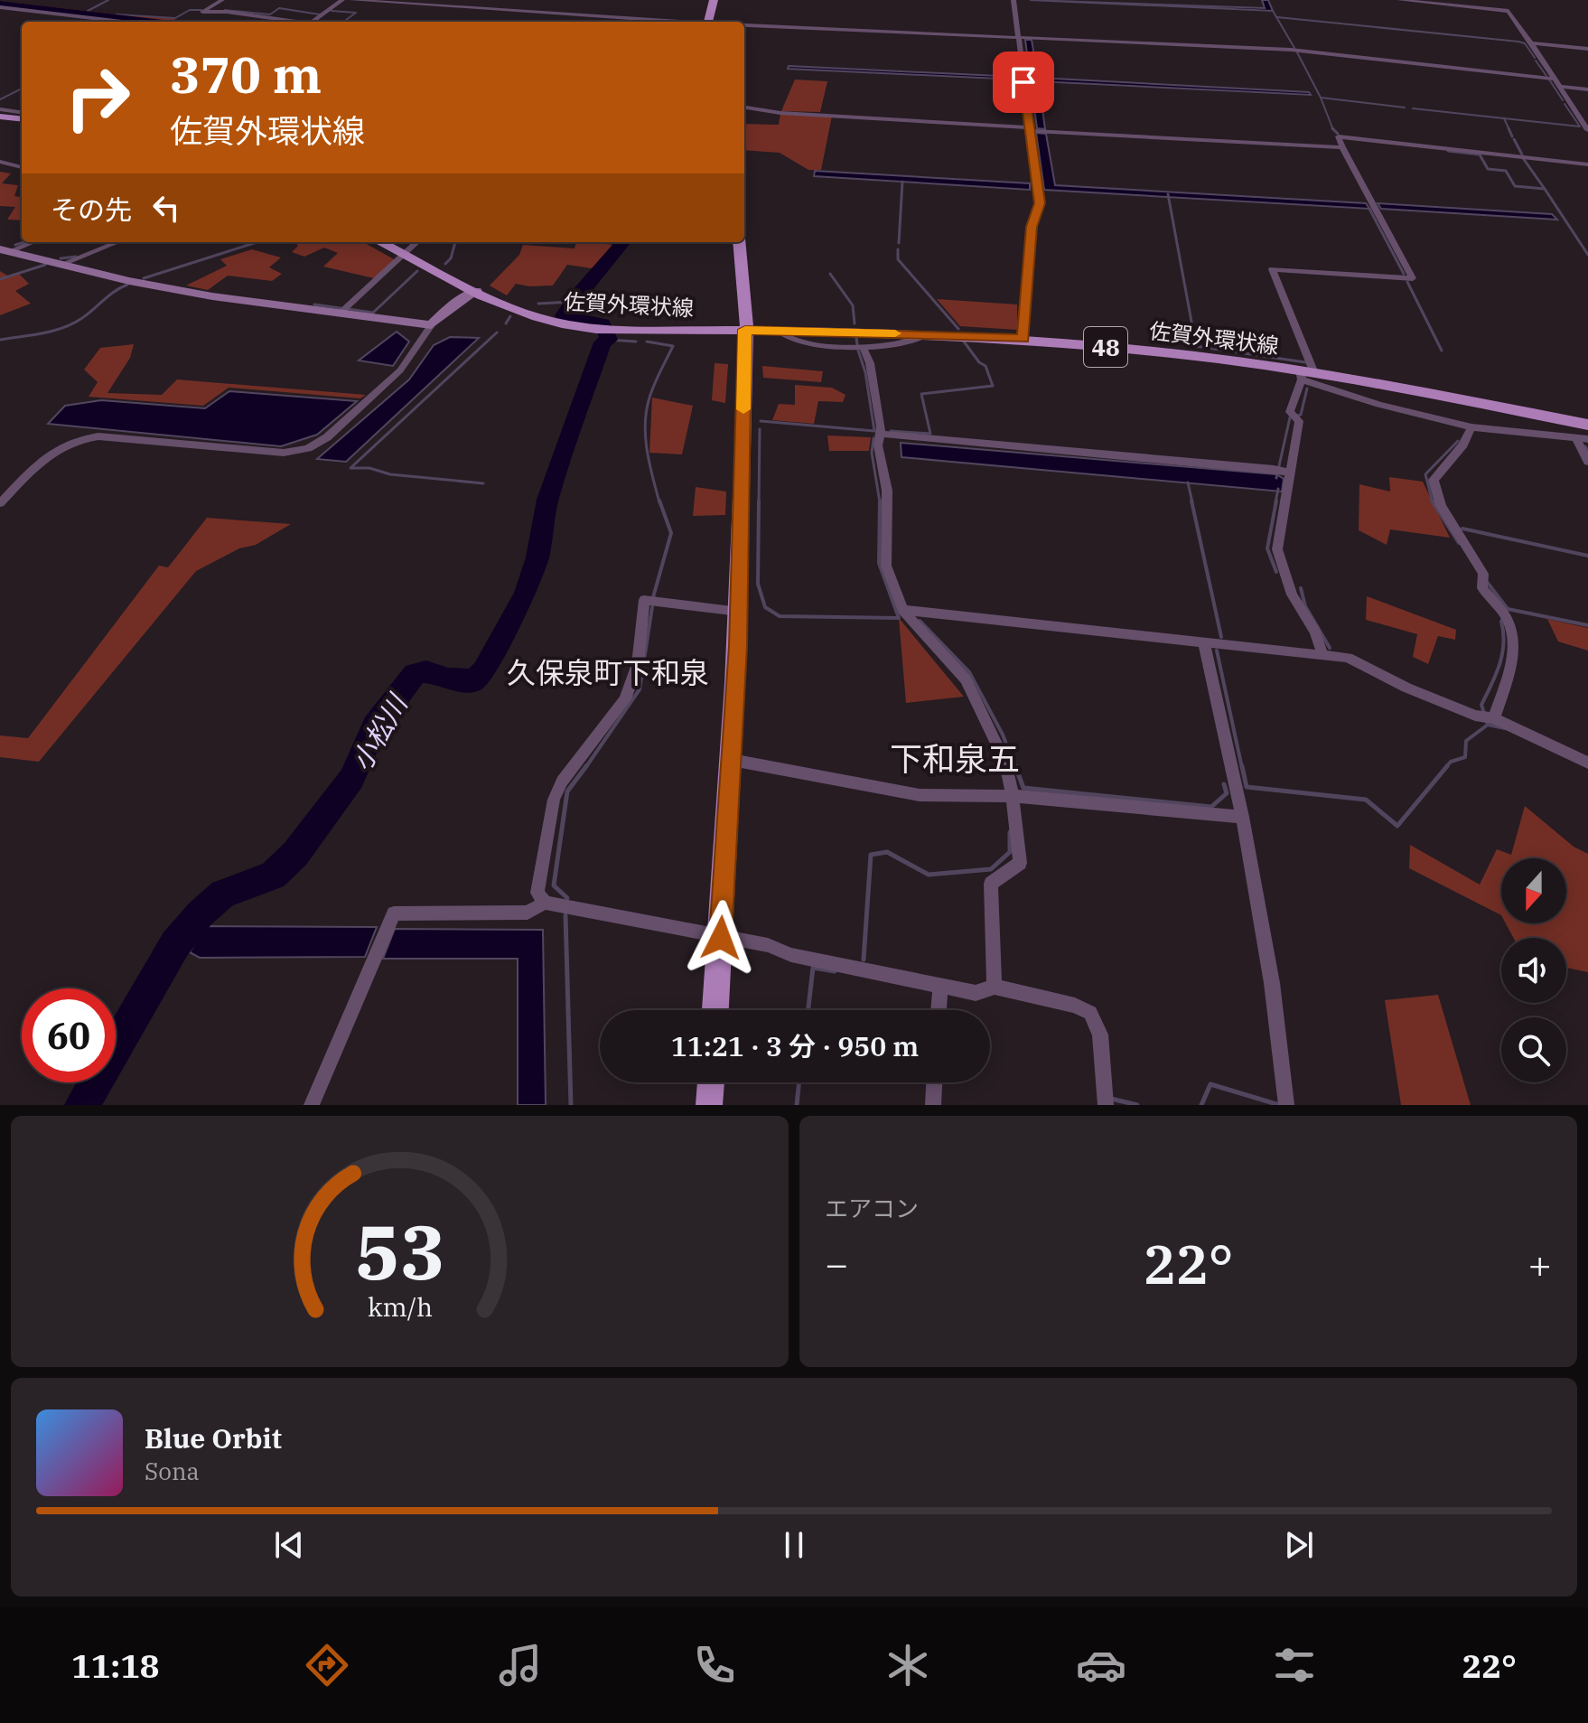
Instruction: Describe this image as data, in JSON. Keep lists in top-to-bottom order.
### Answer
{
  "streets": {
    "main road": ["佐賀外環状線", "48"]
  },
  "districts": ["久保泉町下和泉", "下和泉五"],
  "water": ["小松川"],
  "north": "bottom",
  "page": {
    "turn": ["370 m", "佐賀外環状線"],
    "then": "その先",
    "limit": "60",
    "trip": "11:21 · 3 分 · 950 m",
    "tile": "エアコン",
    "heat": ["−", "22°", "+"],
    "song": ["Blue Orbit", "Sona"],
    "tabs": ["11:18", "22°"],
    "gauge": ["53", "km/h"]
  }
}
